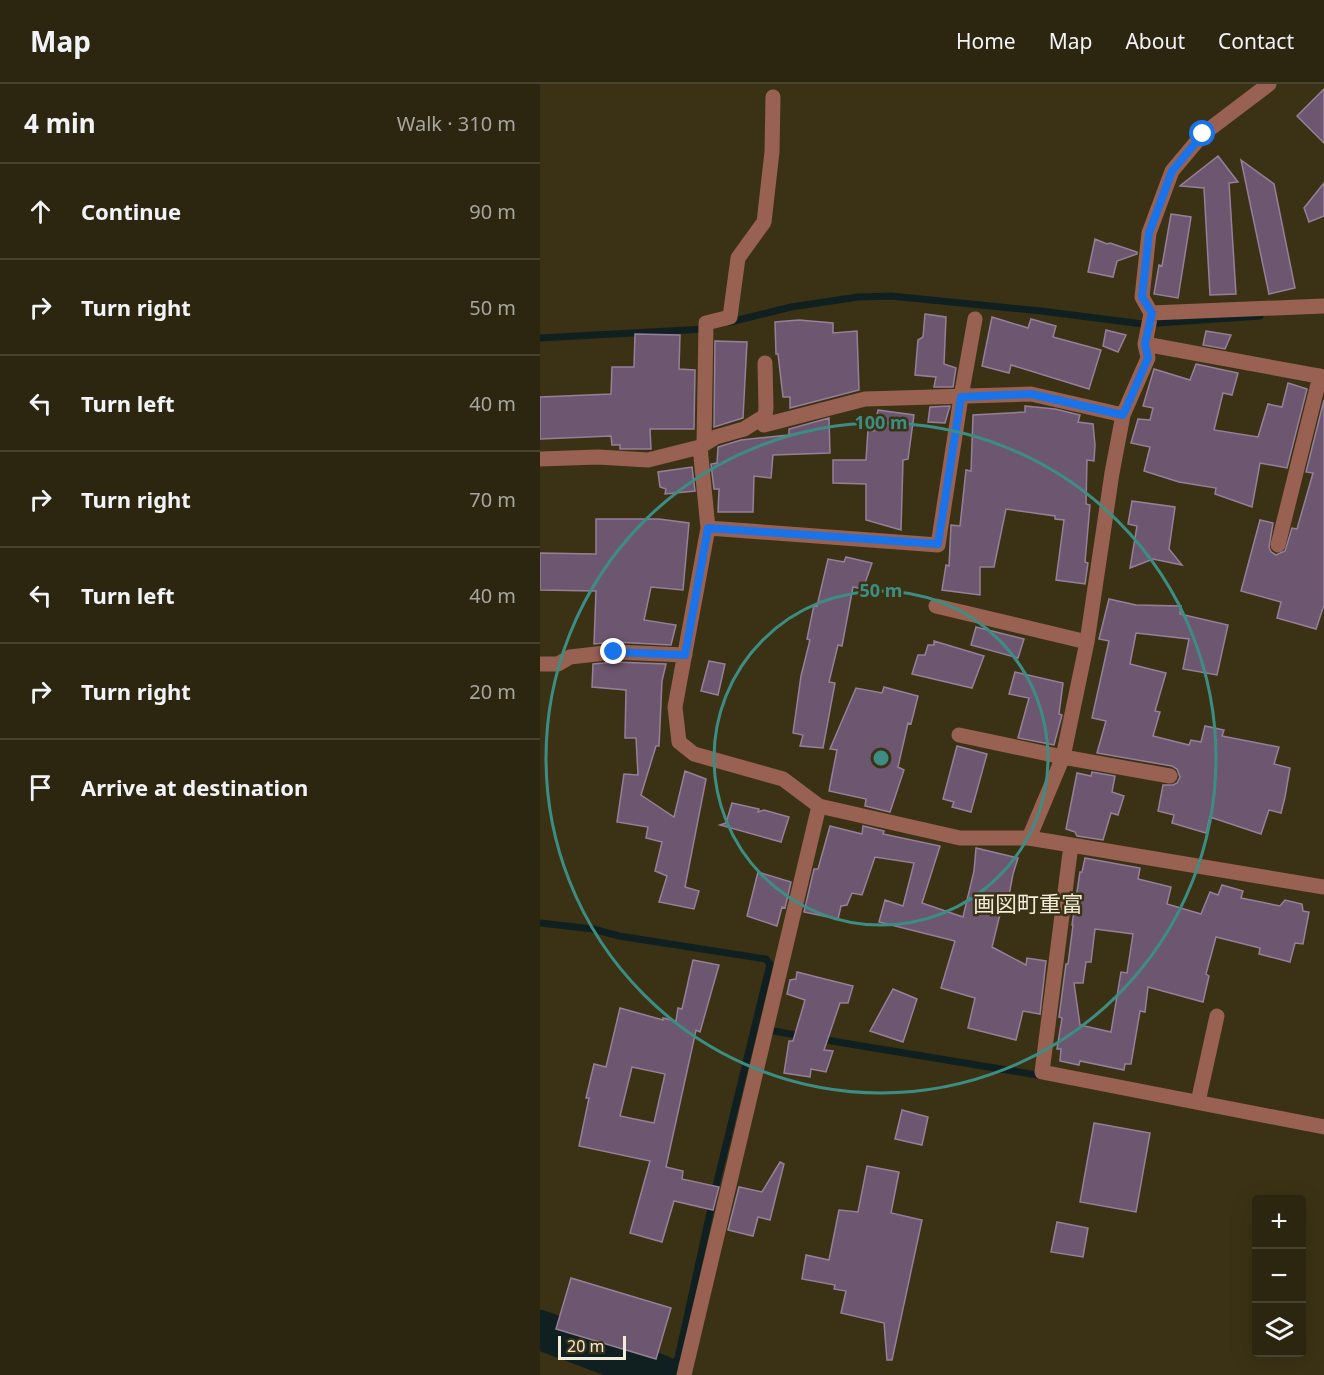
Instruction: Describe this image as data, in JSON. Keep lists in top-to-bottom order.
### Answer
{
  "districts": ["画図町重富"],
  "scale_bar": "20 m",
  "page": {
    "header": "Map",
    "nav": [
      "Home",
      "Map",
      "About",
      "Contact"
    ],
    "heading": ["4 min", "Walk · 310 m"],
    "list": [
      ["Continue", "90 m"],
      ["Turn right", "50 m"],
      ["Turn left", "40 m"],
      ["Turn right", "70 m"],
      ["Turn left", "40 m"],
      ["Turn right", "20 m"],
      "Arrive at destination"
    ],
    "map_buttons": ["+", "−"],
    "scale": "20 m"
  },
  "rings": ["100 m", "50 m"]
}
